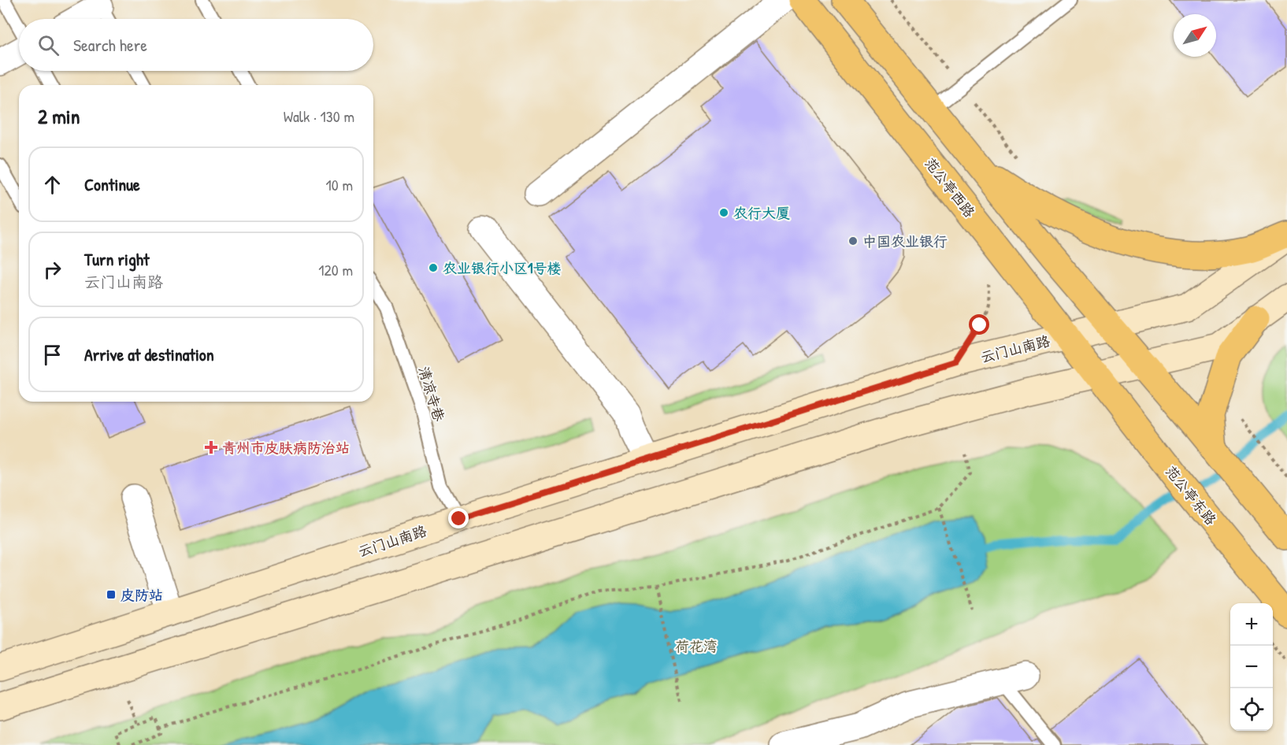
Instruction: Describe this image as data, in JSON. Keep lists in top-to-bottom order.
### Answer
{
  "streets": {
    "main road": ["范公亭西路", "云门山南路", "范公亭东路"],
    "lane": ["清凉寺巷"]
  },
  "crossings": [
    ["范公亭西路", "云门山南路"],
    ["范公亭西路", "范公亭东路"],
    ["云门山南路", "清凉寺巷"]
  ],
  "parks": ["荷花湾"],
  "places": {
    "other": ["农行大厦", "中国农业银行", "农业银行小区1号楼"],
    "health": ["青州市皮肤病防治站"],
    "transit": ["皮防站"]
  },
  "north": "top right",
  "page": {
    "search": "Search here",
    "heading": ["2 min", "Walk · 130 m"],
    "list": [
      ["Continue", "10 m"],
      ["Turn right", "云门山南路", "120 m"],
      "Arrive at destination"
    ],
    "map_buttons": ["+", "−"]
  }
}
